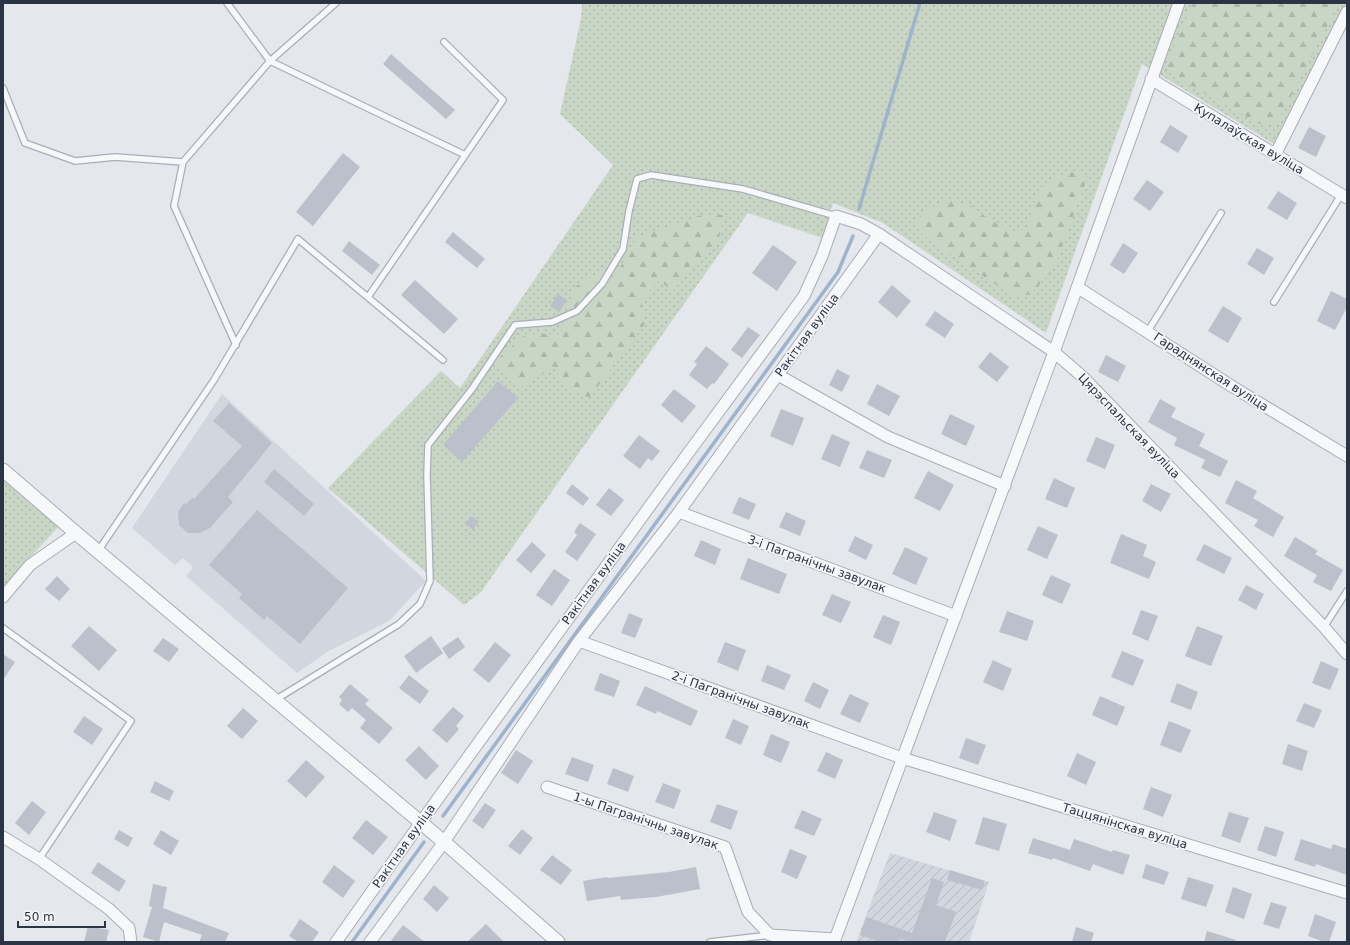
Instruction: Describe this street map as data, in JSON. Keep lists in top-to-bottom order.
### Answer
{
  "streets": {
    "street": [
      "Купалаўская вуліца",
      "Ракітная вуліца",
      "Гараднянская вуліца",
      "Цярэспальская вуліца",
      "3-і Пагранічны завулак",
      "2-і Пагранічны завулак",
      "1-ы Пагранічны завулак",
      "Таццянінская вуліца"
    ]
  },
  "crossings": [
    ["Ракітная вуліца", "Цярэспальская вуліца"],
    ["Ракітная вуліца", "3-і Пагранічны завулак"],
    ["Ракітная вуліца", "2-і Пагранічны завулак"],
    ["2-і Пагранічны завулак", "Таццянінская вуліца"]
  ],
  "scale_bar": "50 m"
}
